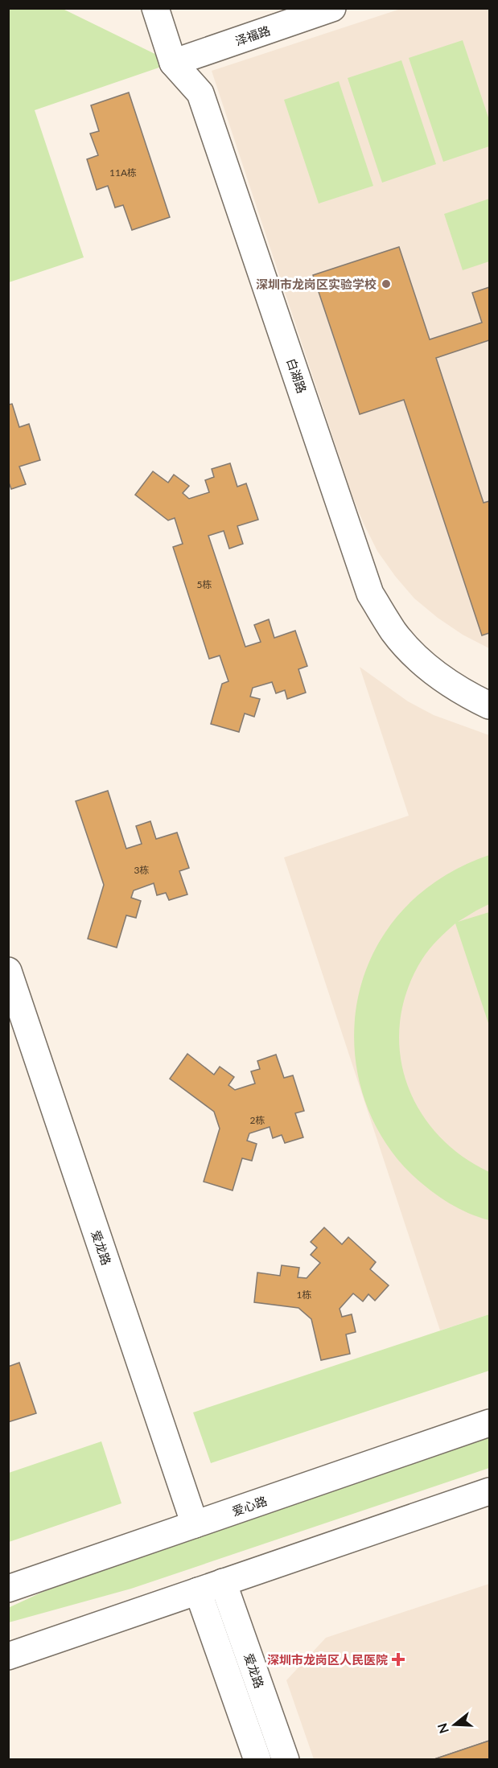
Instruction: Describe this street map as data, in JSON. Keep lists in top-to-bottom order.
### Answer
{
  "streets": {
    "street": [
      "泽福路",
      "白湖路",
      "爱龙路",
      "爱心路"
    ]
  },
  "crossings": [
    ["泽福路", "白湖路"],
    ["爱龙路", "爱心路"]
  ],
  "places": {
    "other": ["深圳市龙岗区实验学校"],
    "health": ["深圳市龙岗区人民医院"]
  },
  "house_numbers": [
    "11A栋",
    "5栋",
    "3栋",
    "2栋",
    "1栋"
  ],
  "north": "left"
}
